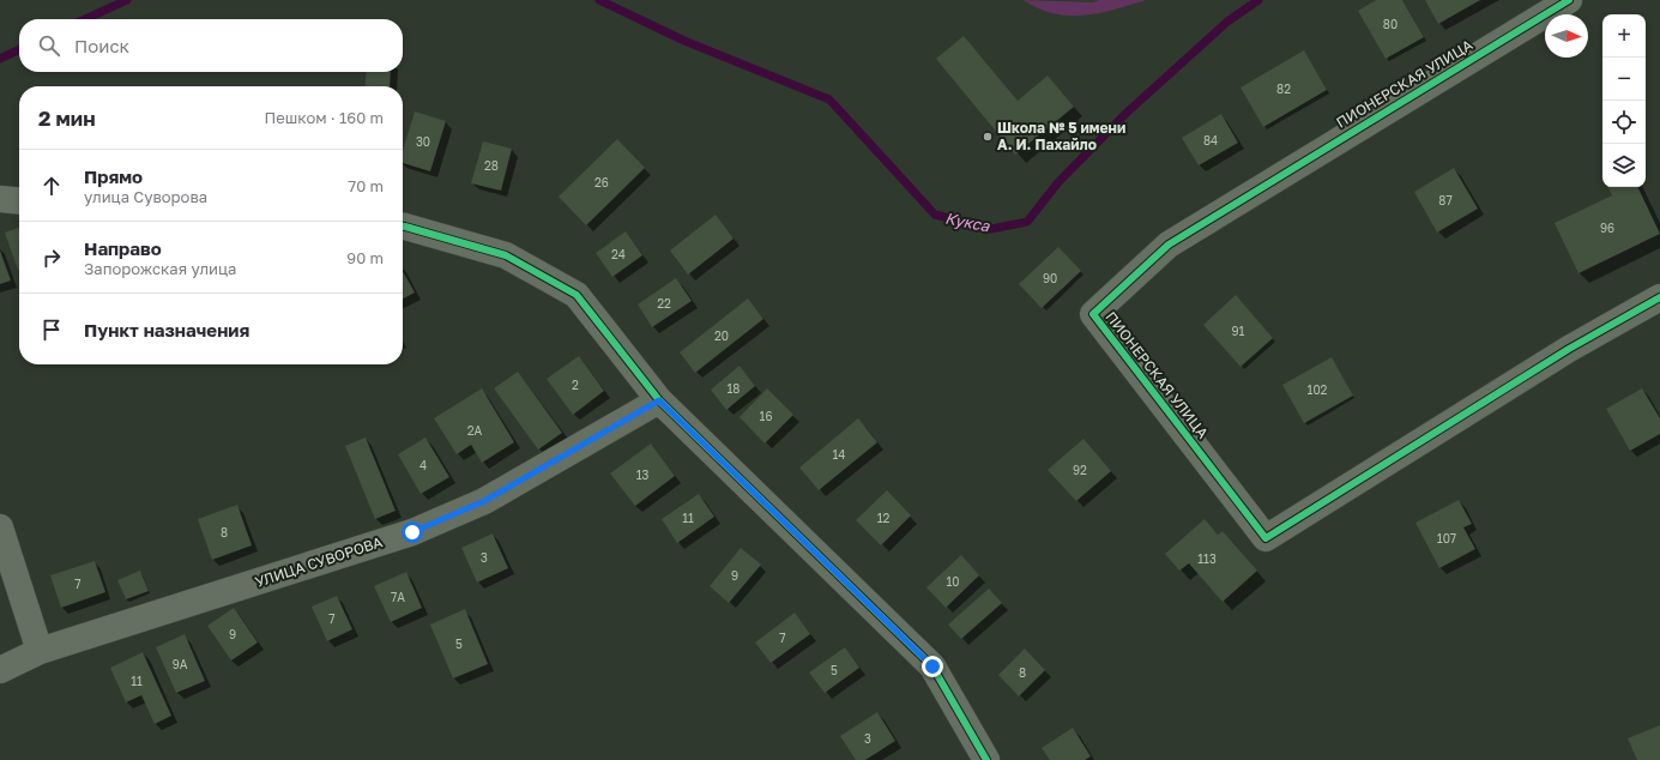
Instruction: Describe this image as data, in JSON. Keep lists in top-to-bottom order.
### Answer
{
  "streets": {
    "street": ["ПИОНЕРСКАЯ УЛИЦА", "УЛИЦА СУВОРОВА"]
  },
  "water": ["Кукса"],
  "places": ["Школа № 5 имени А. И. Пахайло"],
  "house_numbers": [
    "80",
    "82",
    "84",
    "30",
    "28",
    "26",
    "87",
    "96",
    "24",
    "90",
    "22",
    "91",
    "20",
    "2",
    "18",
    "102",
    "16",
    "2А",
    "14",
    "4",
    "92",
    "13",
    "11",
    "12",
    "8",
    "107",
    "3",
    "113",
    "9",
    "10",
    "7",
    "7А",
    "7",
    "9",
    "7",
    "5",
    "9А",
    "5",
    "8",
    "11",
    "3"
  ],
  "north": "right",
  "page": {
    "map_buttons": ["+", "−"],
    "search": "Поиск",
    "heading": ["2 мин", "Пешком · 160 m"],
    "list": [
      ["Прямо", "улица Суворова", "70 m"],
      ["Направо", "Запорожская улица", "90 m"],
      "Пункт назначения"
    ]
  }
}
